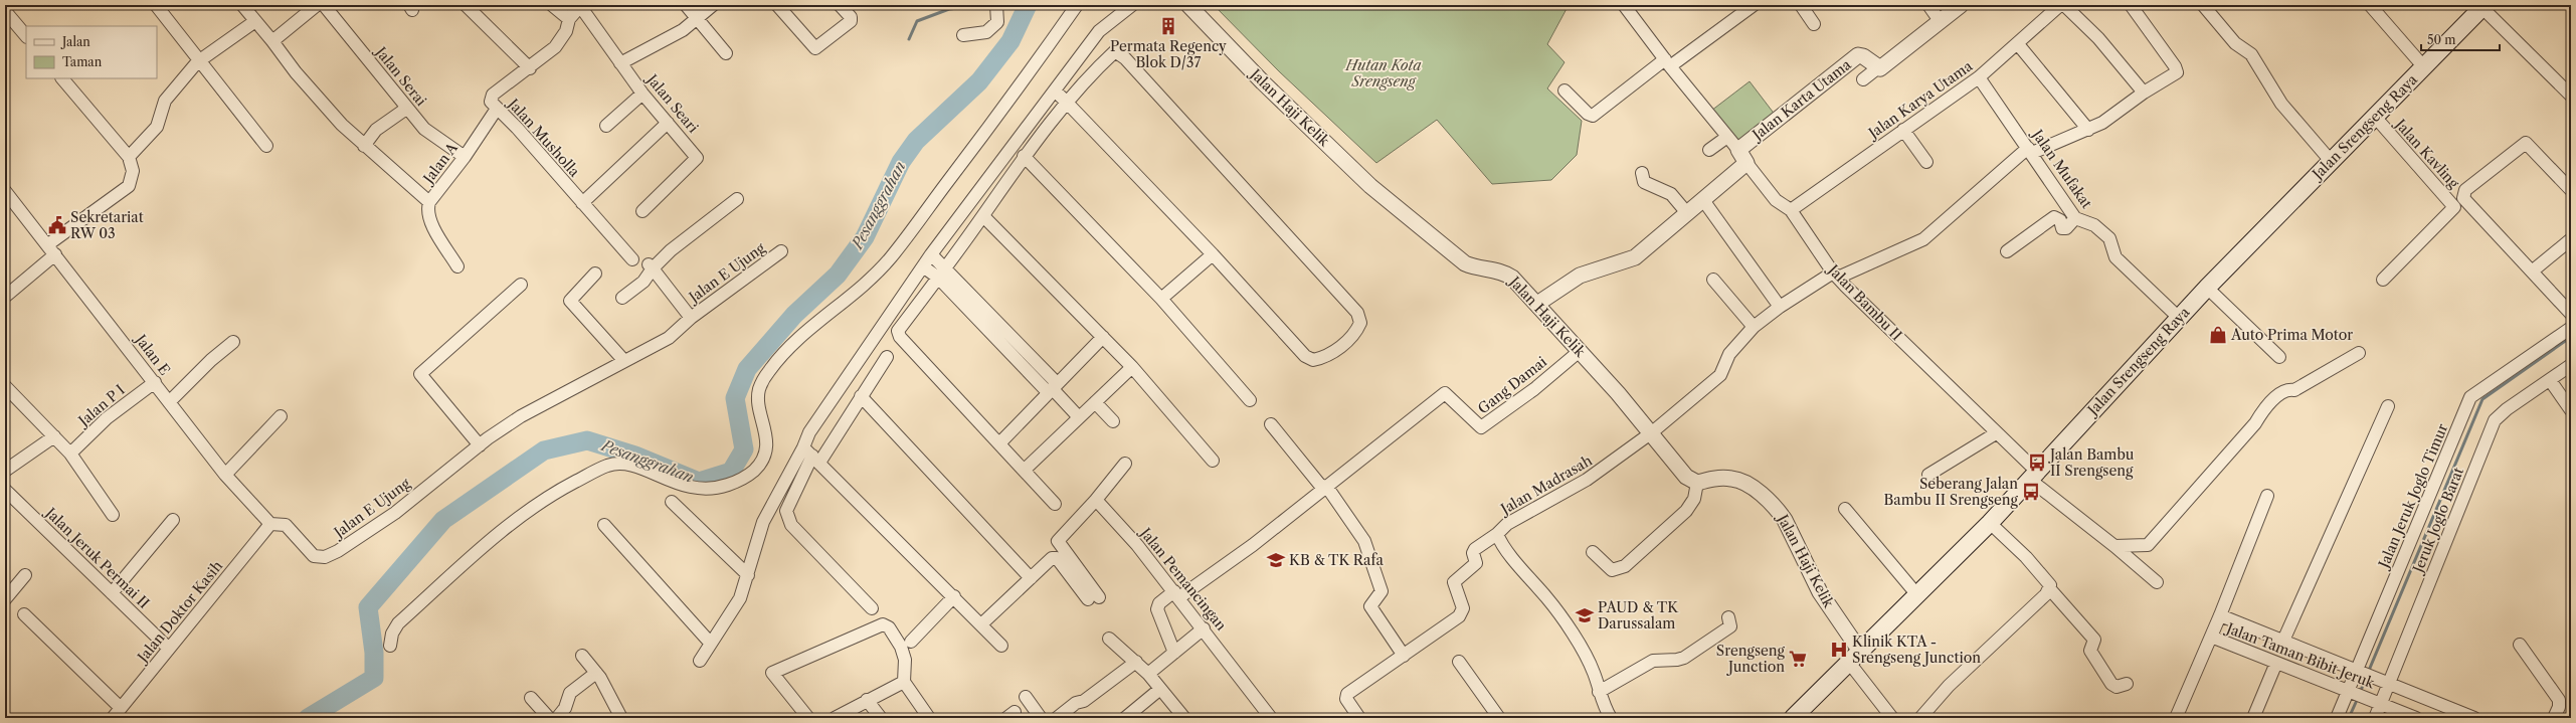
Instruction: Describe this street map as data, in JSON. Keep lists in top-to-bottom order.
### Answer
{
  "streets": {
    "main road": ["Jalan Srengseng Raya"],
    "street": [
      "Jalan Serai",
      "Jalan Karta Utama",
      "Jalan Karya Utama",
      "Jalan Seari",
      "Jalan Haji Kelik",
      "Jalan Musholla",
      "Jalan Kavling",
      "Jalan A",
      "Jalan Mufakat",
      "Jalan E Ujung",
      "Jalan Bambu II",
      "Jalan E",
      "Gang Damai",
      "Jalan P I",
      "Jalan Madrasah",
      "Jalan Jeruk Joglo Timur",
      "Jeruk Joglo Barat",
      "Jalan Jeruk Permai II",
      "Jalan Pemancingan",
      "Jalan Doktor Kasih",
      "Jalan Taman Bibit Jeruk"
    ]
  },
  "crossings": [
    ["Jalan Serai", "Jalan A"],
    ["Jalan Karta Utama", "Jalan Bambu II"],
    ["Jalan Karya Utama", "Jalan Mufakat"],
    ["Jalan Karya Utama", "Jalan Bambu II"],
    ["Jalan Seari", "Jalan Musholla"],
    ["Jalan Haji Kelik", "Jalan Srengseng Raya"],
    ["Jalan Haji Kelik", "Gang Damai"],
    ["Jalan Haji Kelik", "Jalan Madrasah"],
    ["Jalan Srengseng Raya", "Jalan Kavling"],
    ["Jalan Srengseng Raya", "Jalan Mufakat"],
    ["Jalan Srengseng Raya", "Jalan Bambu II"],
    ["Jalan Musholla", "Jalan A"],
    ["Jalan Mufakat", "Jalan Madrasah"],
    ["Jalan E Ujung", "Jalan E"],
    ["Jalan E Ujung", "Jalan Doktor Kasih"],
    ["Jalan Bambu II", "Jalan Madrasah"],
    ["Jalan E", "Jalan P I"],
    ["Jalan E", "Jalan Doktor Kasih"],
    ["Jalan Jeruk Joglo Timur", "Jalan Taman Bibit Jeruk"],
    ["Jeruk Joglo Barat", "Jalan Taman Bibit Jeruk"],
    ["Jalan Jeruk Permai II", "Jalan Doktor Kasih"]
  ],
  "water": ["Pesanggrahan"],
  "parks": ["Hutan Kota Srengseng"],
  "places": {
    "building": ["Permata Regency Blok D/37"],
    "public building": ["Sekretariat RW 03"],
    "shop": ["Auto Prima Motor"],
    "bus stop": ["Jalan Bambu II Srengseng", "Seberang Jalan Bambu II Srengseng"],
    "school or university": ["KB & TK Rafa", "PAUD & TK Darussalam"],
    "hospital": ["Klinik KTA - Srengseng Junction"],
    "supermarket": ["Srengseng Junction"]
  },
  "legend": ["Jalan", "Taman"],
  "scale_bar": "50 m"
}
